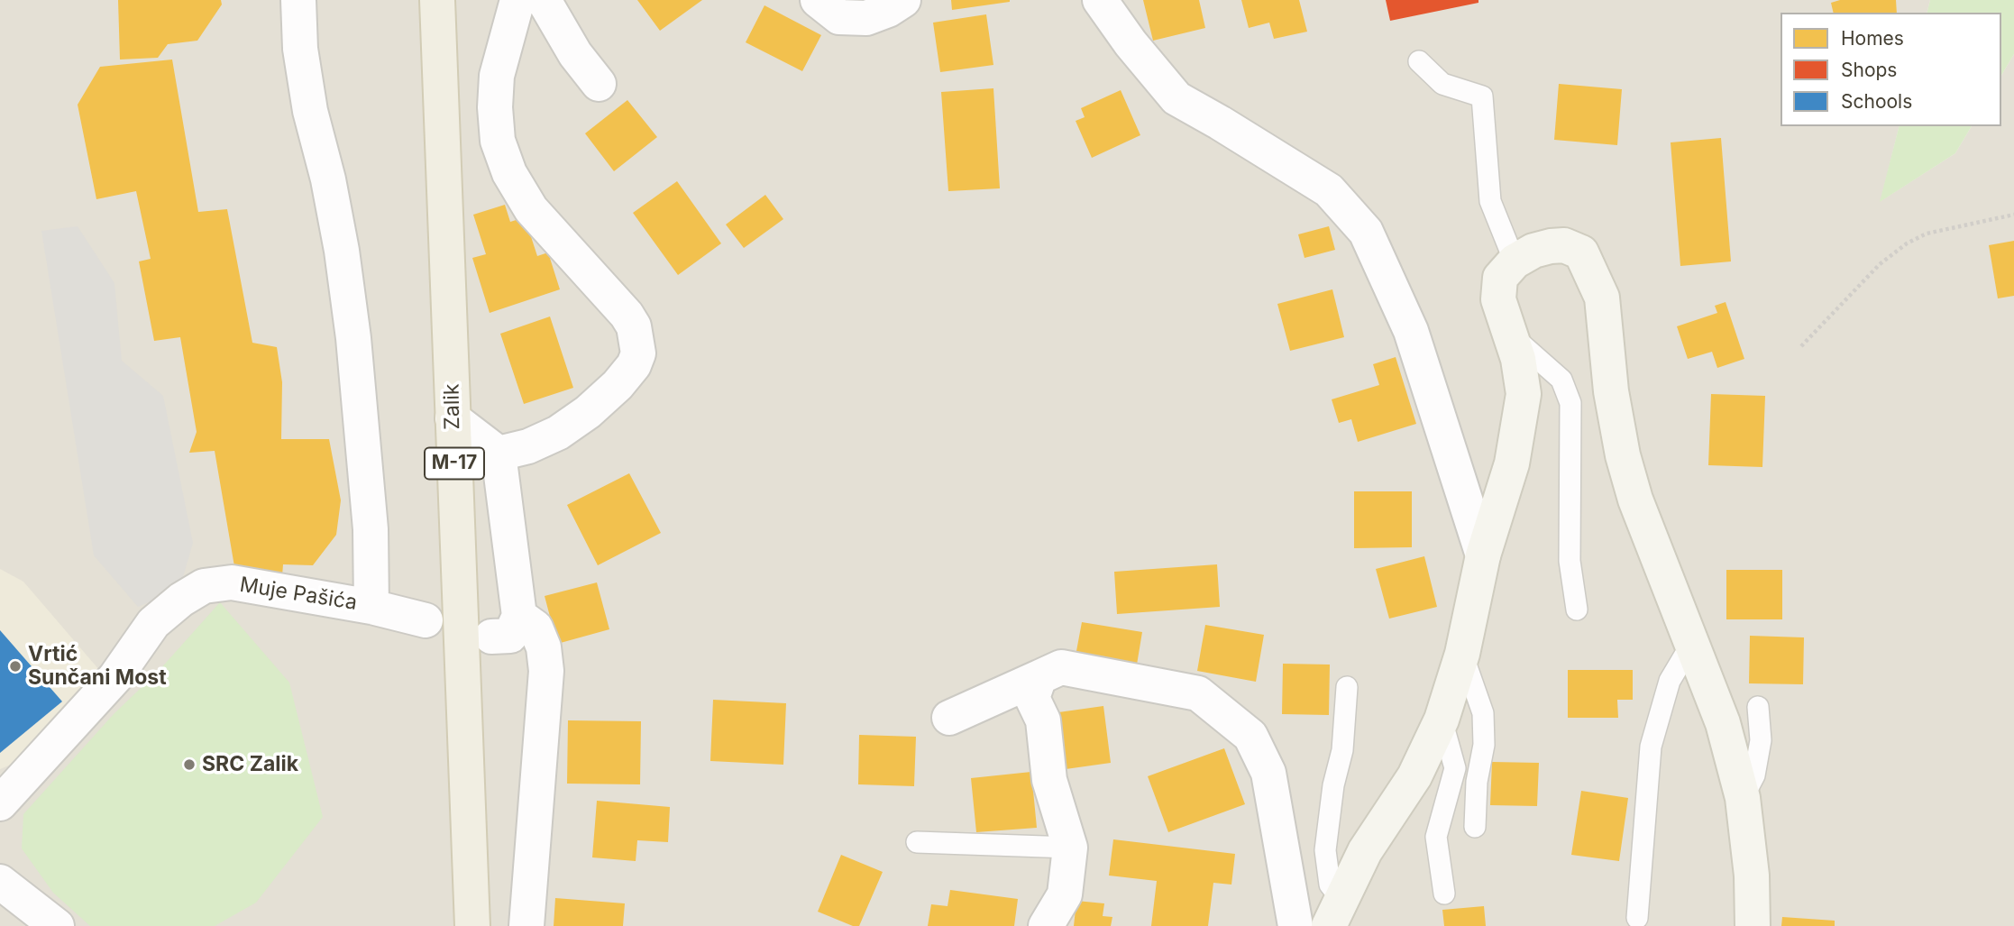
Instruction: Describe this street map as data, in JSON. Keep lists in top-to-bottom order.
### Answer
{
  "streets": {
    "main road": ["Zalik", "M-17"],
    "street": ["Muje Pašića"]
  },
  "places": ["Vrtić Sunčani Most", "SRC Zalik"],
  "legend": ["Homes", "Shops", "Schools"]
}
